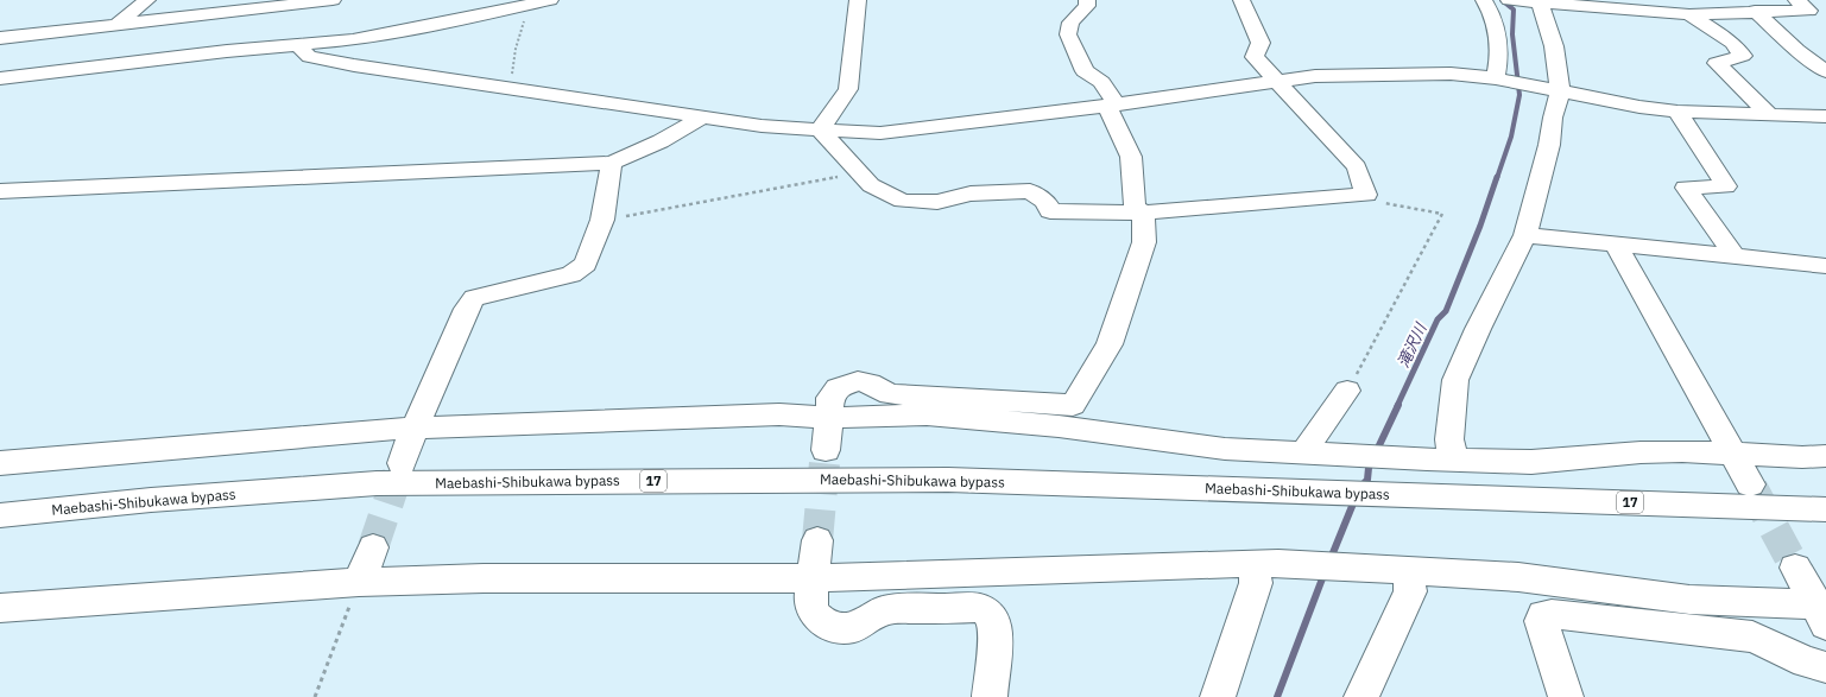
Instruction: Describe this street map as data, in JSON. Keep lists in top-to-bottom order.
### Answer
{
  "streets": {
    "main road": ["17", "Maebashi-Shibukawa bypass"]
  },
  "water": ["滝沢川"]
}
